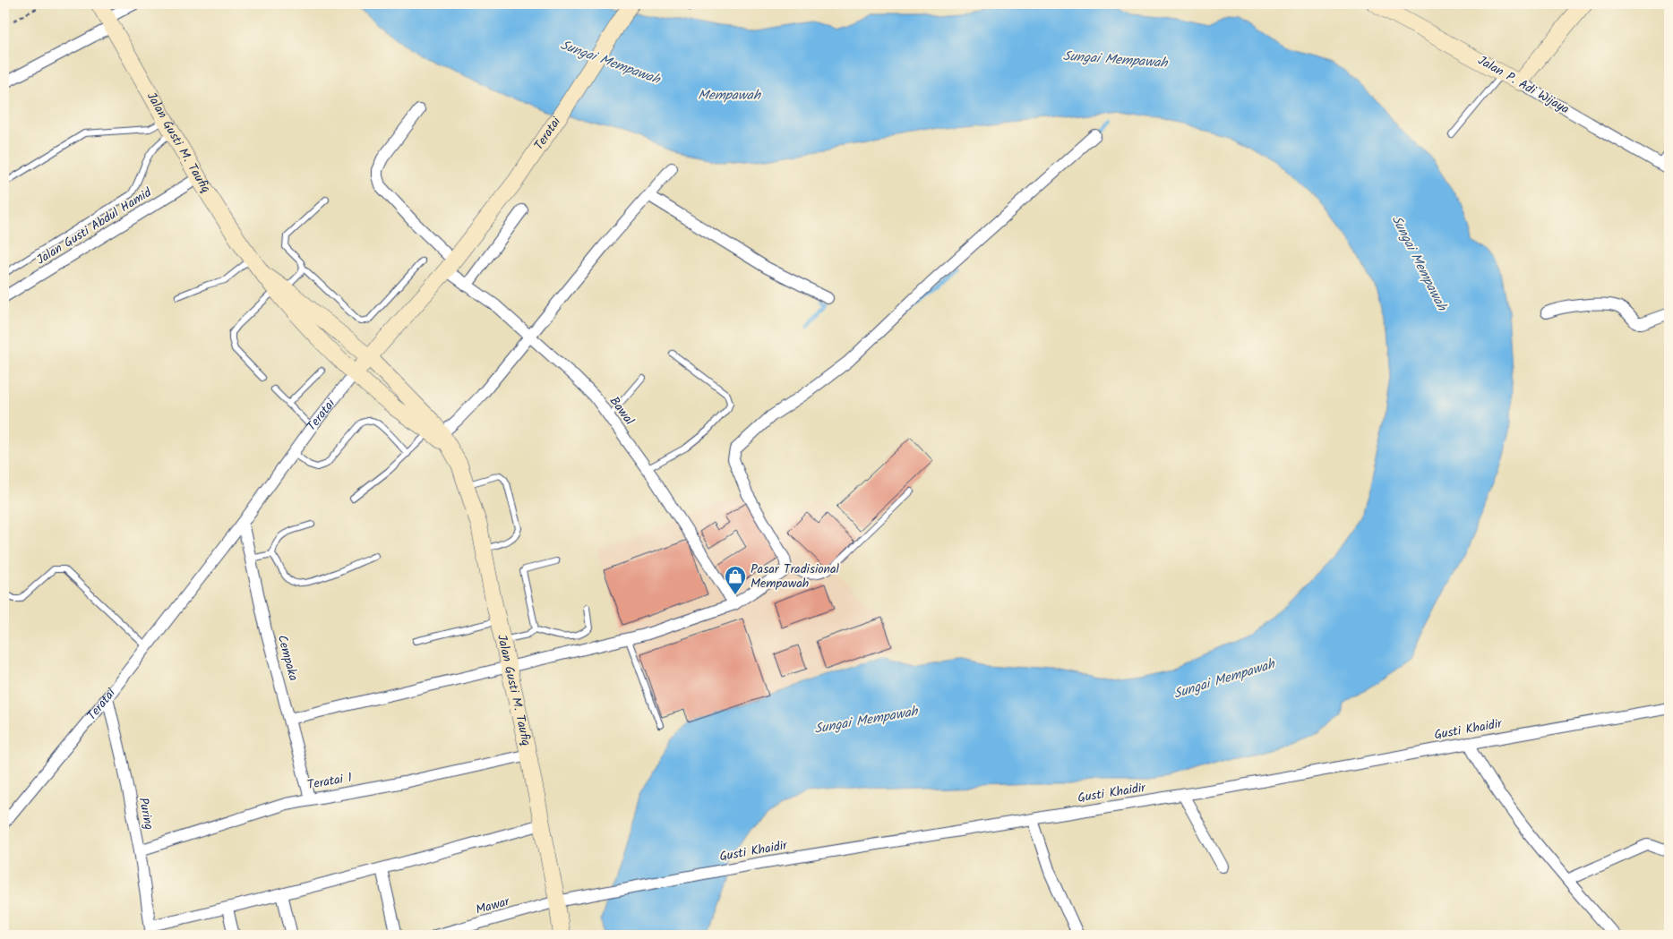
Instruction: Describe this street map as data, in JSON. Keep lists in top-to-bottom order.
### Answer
{
  "streets": {
    "main road": ["Jalan P. Adi Wijaya", "Teratai", "Jalan Gusti M. Taufiq"],
    "street": [
      "Jalan Gusti Abdul Hamid",
      "Bawal",
      "Cempaka",
      "Gusti Khaidir",
      "Teratai 1",
      "Puring",
      "Mawar"
    ]
  },
  "crossings": [
    ["Teratai", "Jalan Gusti M. Taufiq"],
    ["Teratai", "Bawal"],
    ["Teratai", "Cempaka"],
    ["Teratai", "Puring"],
    ["Jalan Gusti M. Taufiq", "Jalan Gusti Abdul Hamid"],
    ["Jalan Gusti M. Taufiq", "Gusti Khaidir"],
    ["Jalan Gusti M. Taufiq", "Teratai 1"],
    ["Jalan Gusti M. Taufiq", "Mawar"],
    ["Cempaka", "Teratai 1"],
    ["Gusti Khaidir", "Mawar"],
    ["Teratai 1", "Puring"]
  ],
  "water": ["Sungai Mempawah", "Mempawah"],
  "places": {
    "shop": ["Pasar Tradisional Mempawah"]
  }
}
